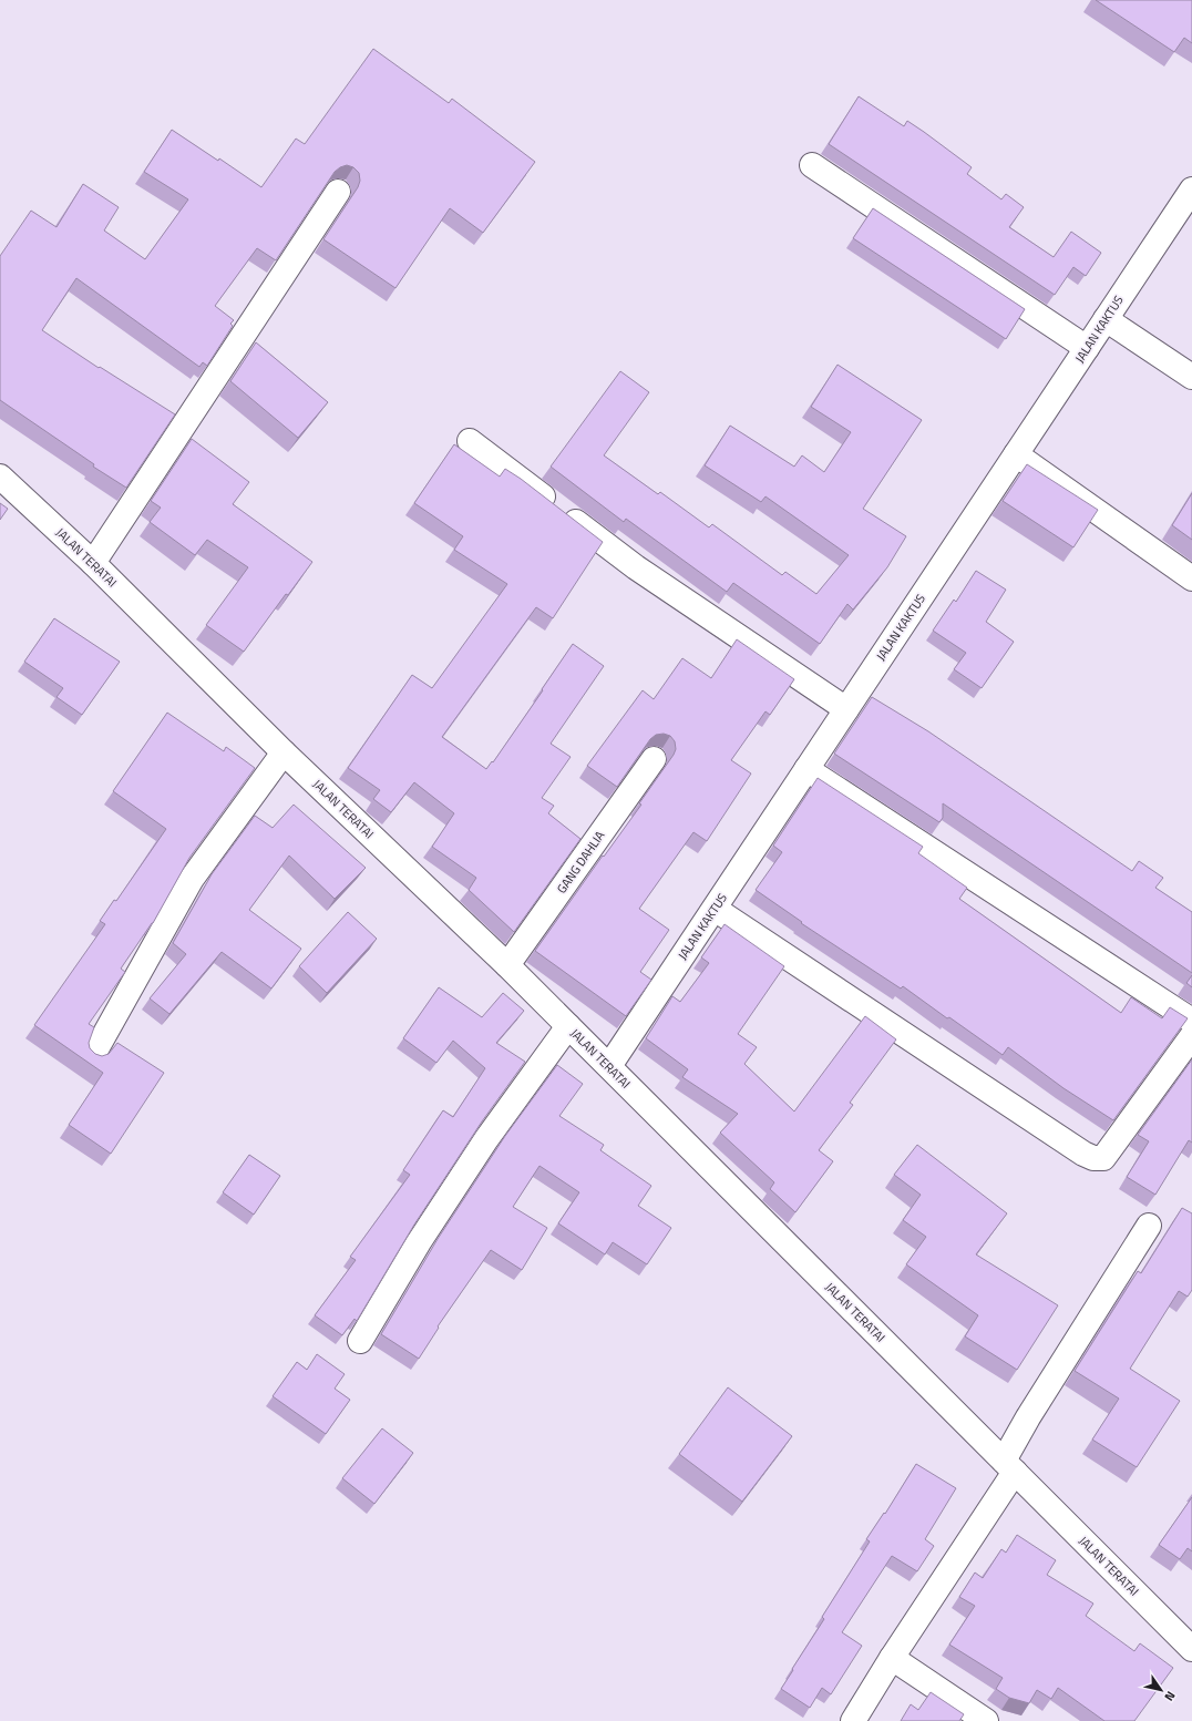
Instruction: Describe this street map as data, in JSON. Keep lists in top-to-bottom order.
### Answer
{
  "streets": {
    "street": ["JALAN KAKTUS", "JALAN TERATAI", "GANG DAHLIA"]
  },
  "crossings": [
    ["JALAN KAKTUS", "JALAN TERATAI"],
    ["JALAN TERATAI", "GANG DAHLIA"]
  ],
  "north": "bottom right"
}
